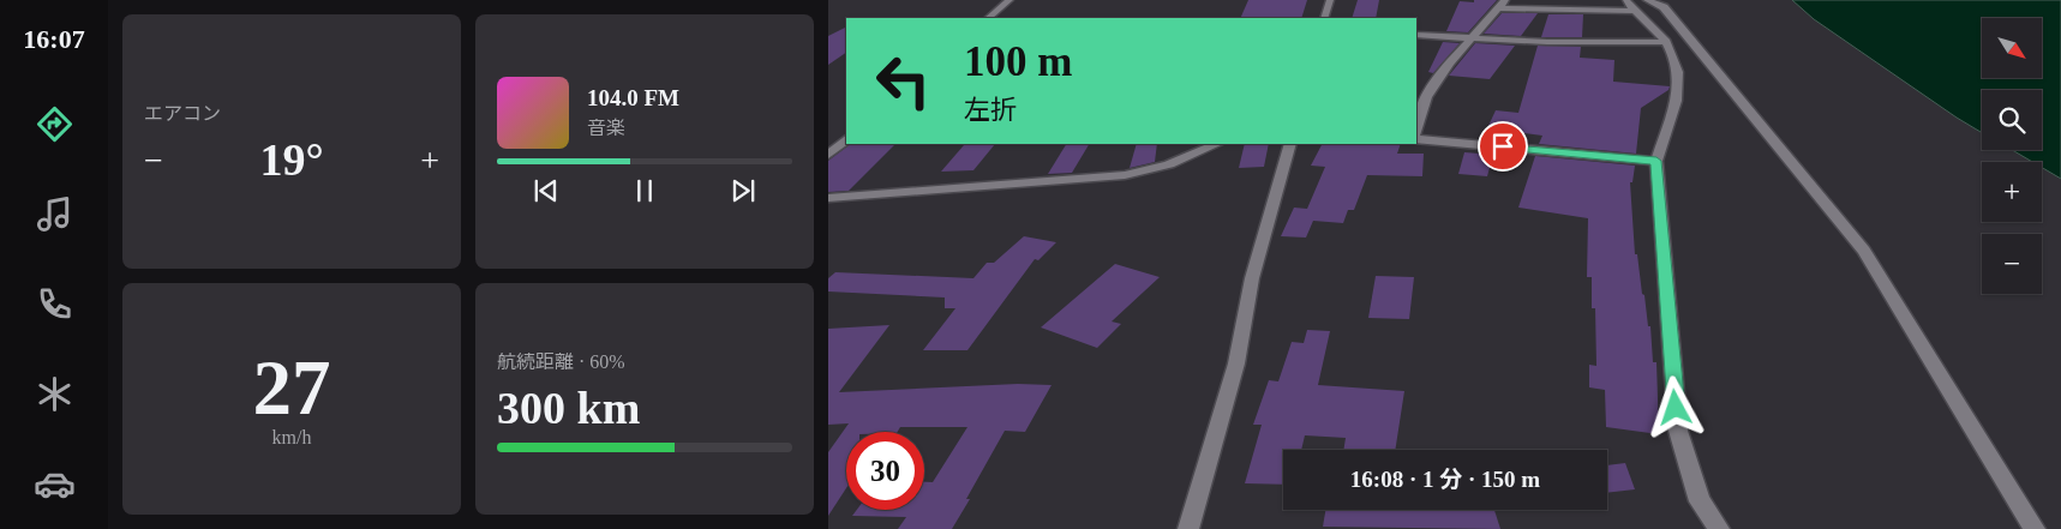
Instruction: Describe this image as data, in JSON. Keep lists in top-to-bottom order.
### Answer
{
  "north": "bottom right",
  "page": {
    "tabs": "16:07",
    "tile": [
      "エアコン",
      ["27", "km/h"],
      ["航続距離 · 60%", "300 km"]
    ],
    "map_buttons": ["+", "−"],
    "turn": ["100 m", "左折"],
    "song": ["104.0 FM", "音楽"],
    "heat": ["−", "19°", "+"],
    "limit": "30",
    "trip": "16:08 · 1 分 · 150 m"
  }
}
